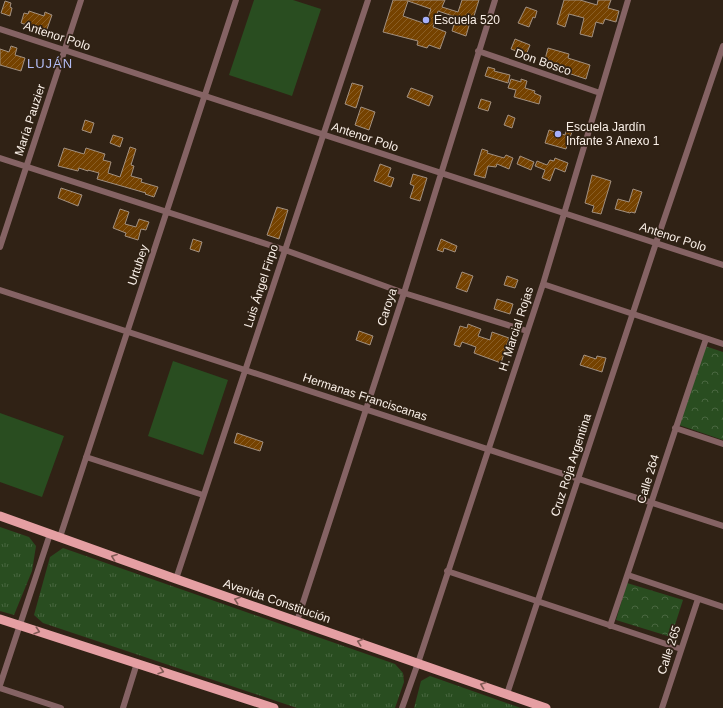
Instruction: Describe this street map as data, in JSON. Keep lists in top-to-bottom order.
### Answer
{
  "streets": {
    "main road": ["Avenida Constitución"],
    "street": [
      "Antenor Polo",
      "Don Bosco",
      "María Pauzier",
      "Urtubey",
      "Luis Ángel Firpo",
      "Caroya",
      "H. Marcial Rojas",
      "Hermanas Franciscanas",
      "Cruz Roja Argentina",
      "Calle 264",
      "Calle 265"
    ]
  },
  "crossings": [
    ["Antenor Polo", "María Pauzier"],
    ["Antenor Polo", "Urtubey"],
    ["Antenor Polo", "Luis Ángel Firpo"],
    ["Antenor Polo", "Caroya"],
    ["Antenor Polo", "H. Marcial Rojas"],
    ["Antenor Polo", "Cruz Roja Argentina"],
    ["Don Bosco", "Caroya"],
    ["Don Bosco", "H. Marcial Rojas"],
    ["Urtubey", "Hermanas Franciscanas"],
    ["Urtubey", "Avenida Constitución"],
    ["Luis Ángel Firpo", "Hermanas Franciscanas"],
    ["Luis Ángel Firpo", "Avenida Constitución"],
    ["Caroya", "Hermanas Franciscanas"],
    ["Caroya", "Avenida Constitución"],
    ["H. Marcial Rojas", "Hermanas Franciscanas"],
    ["H. Marcial Rojas", "Avenida Constitución"],
    ["Hermanas Franciscanas", "Cruz Roja Argentina"],
    ["Hermanas Franciscanas", "Calle 264"],
    ["Cruz Roja Argentina", "Avenida Constitución"]
  ],
  "one_way": ["Avenida Constitución"],
  "districts": ["LUJÁN"],
  "places": ["Escuela 520", "Escuela Jardín Infante 3 Anexo 1"]
}
